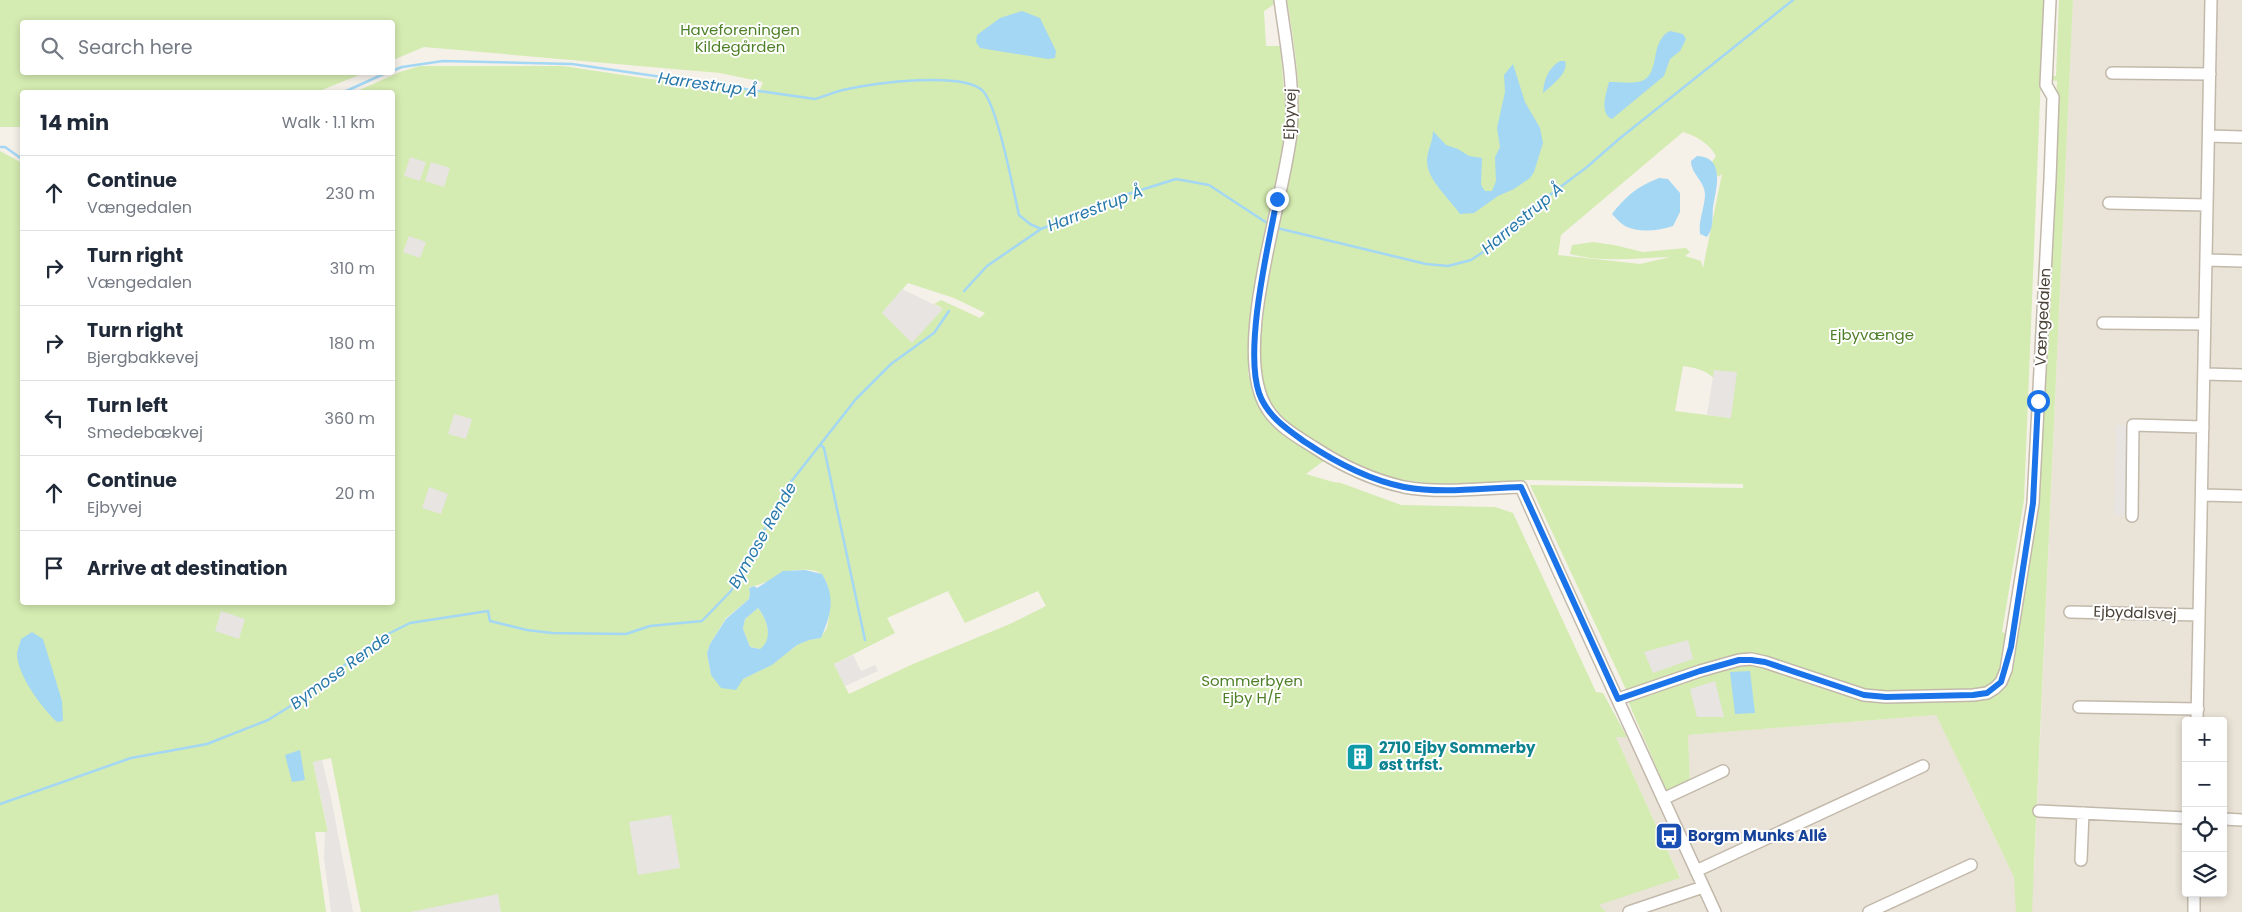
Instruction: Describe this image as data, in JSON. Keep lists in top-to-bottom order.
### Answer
{
  "streets": {
    "street": ["Ejbyvej", "Vængedalen", "Ejbydalsvej"]
  },
  "crossings": [
    ["Ejbyvej", "Vængedalen"]
  ],
  "water": ["Harrestrup Å", "Bymose Rende"],
  "parks": ["Haveforeningen Kildegården", "Ejbyvænge", "Sommerbyen Ejby H/F"],
  "places": {
    "building": ["2710 Ejby Sommerby øst trfst."],
    "bus stop": ["Borgm Munks Allé"]
  },
  "page": {
    "search": "Search here",
    "heading": ["14 min", "Walk · 1.1 km"],
    "list": [
      ["Continue", "Vængedalen", "230 m"],
      ["Turn right", "Vængedalen", "310 m"],
      ["Turn right", "Bjergbakkevej", "180 m"],
      ["Turn left", "Smedebækvej", "360 m"],
      ["Continue", "Ejbyvej", "20 m"],
      "Arrive at destination"
    ],
    "map_buttons": ["+", "−"]
  }
}
